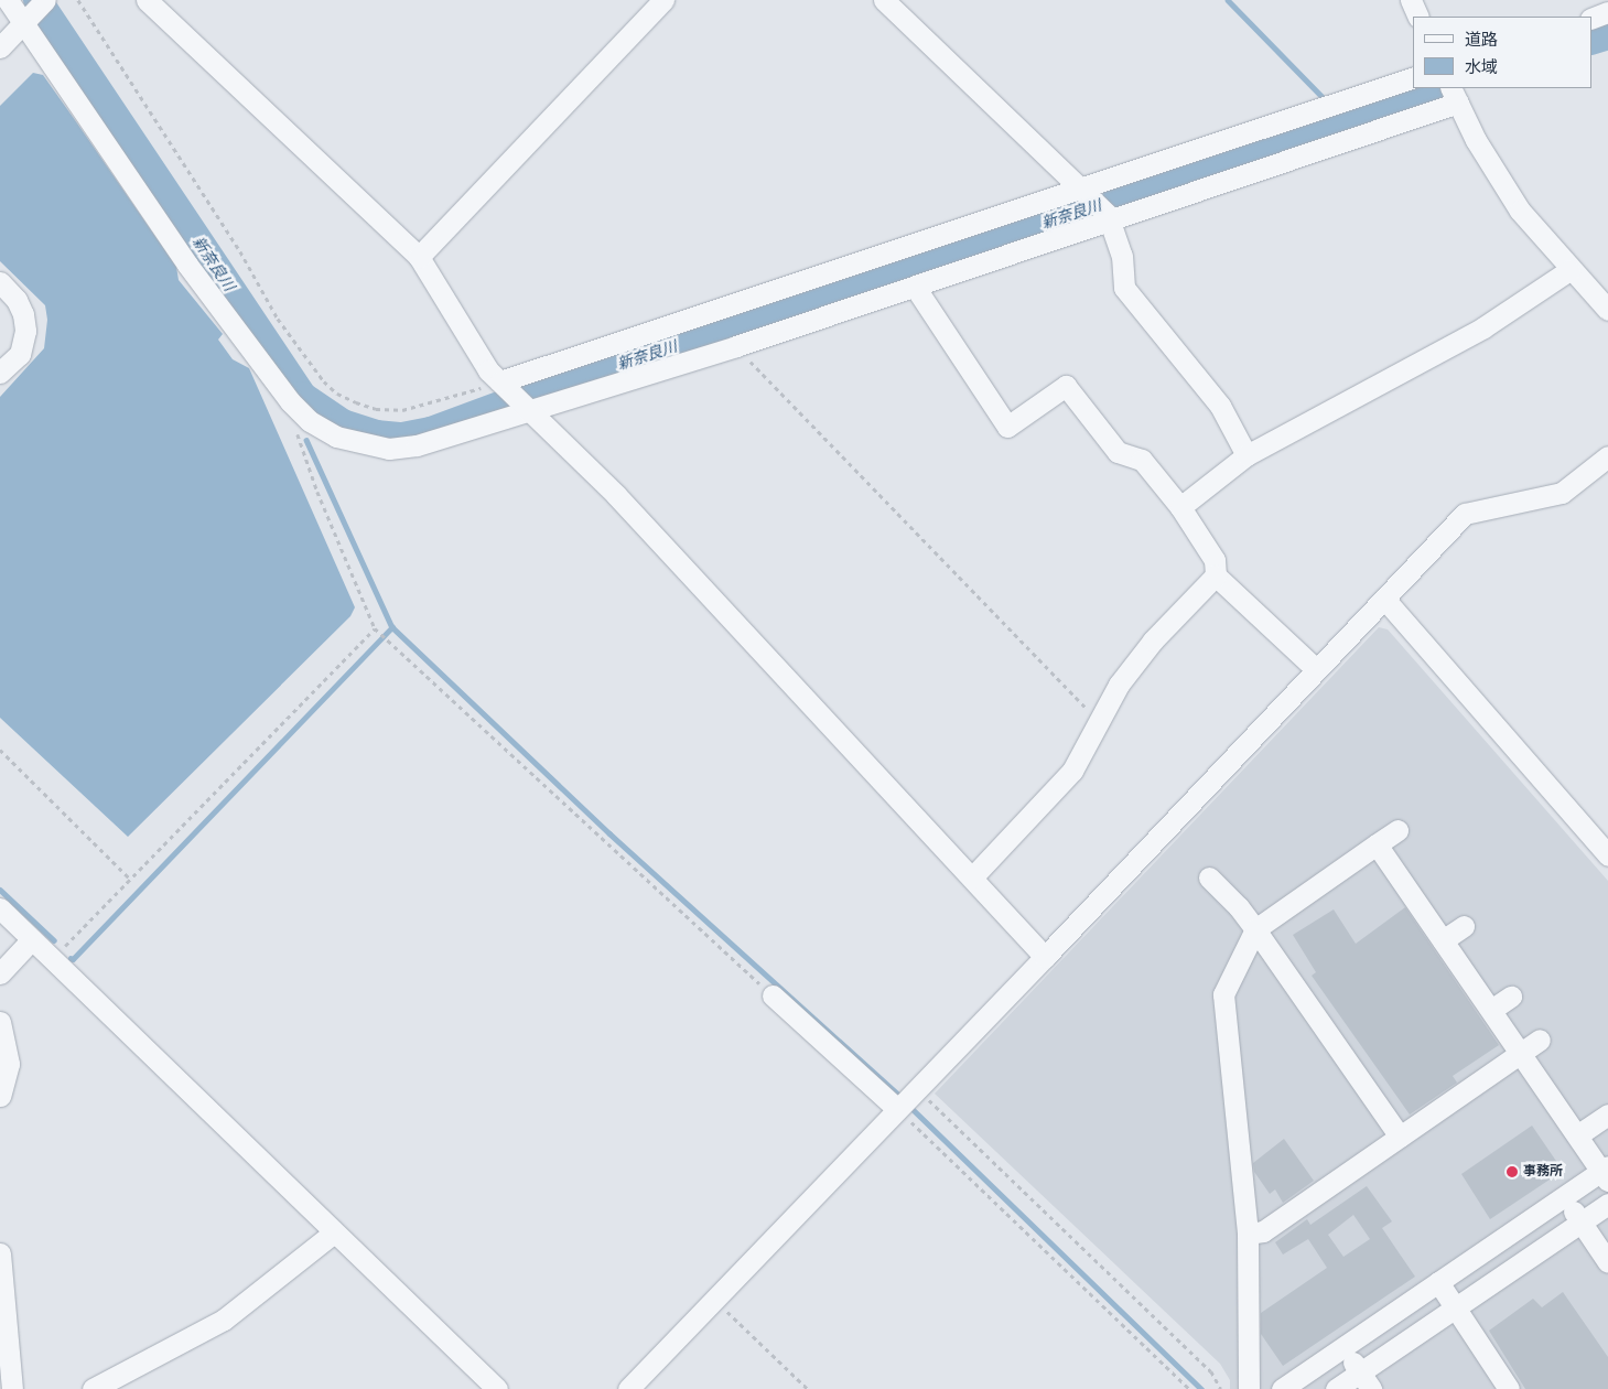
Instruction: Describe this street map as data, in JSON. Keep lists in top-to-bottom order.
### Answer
{
  "water": ["新奈良川"],
  "places": ["事務所"],
  "legend": ["道路", "水域"]
}
